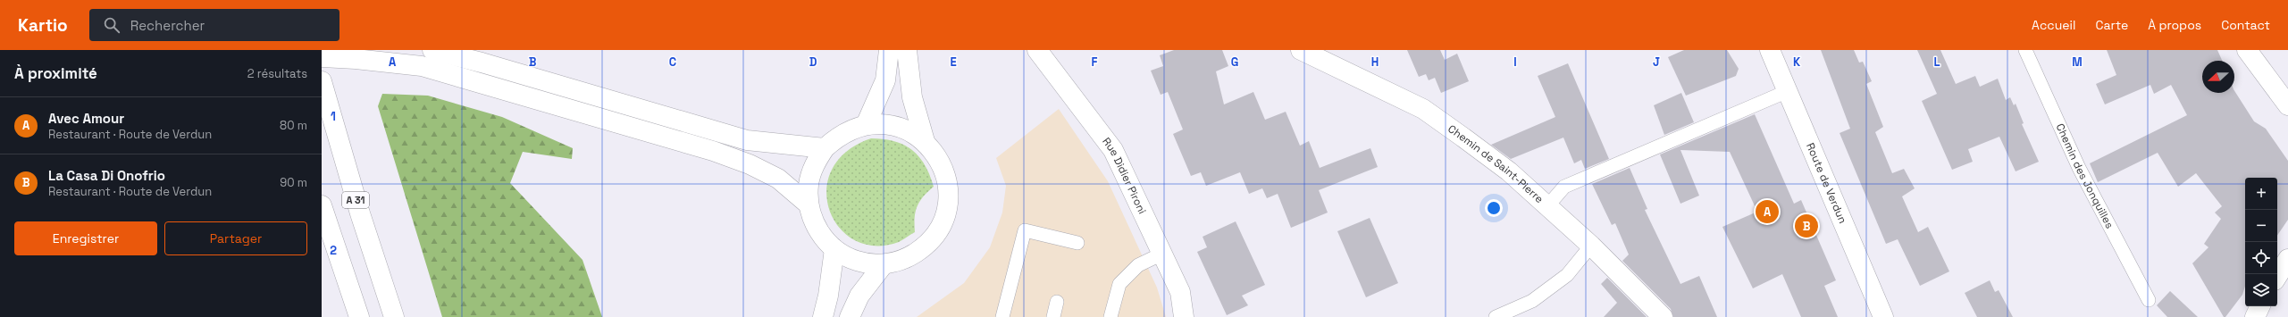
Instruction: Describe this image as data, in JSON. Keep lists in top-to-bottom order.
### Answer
{
  "streets": {
    "main road": [
      "Chemin de Saint-Pierre",
      "Rue Didier Pironi",
      "Route de Verdun",
      "A 31"
    ],
    "lane": ["Chemin des Jonquilles"]
  },
  "north": "left",
  "page": {
    "header": "Kartio",
    "search": "Rechercher",
    "nav": [
      "Accueil",
      "Carte",
      "À propos",
      "Contact"
    ],
    "heading": ["À proximité", "2 résultats"],
    "list": [
      {
        "mark": "A",
        "name": "Avec Amour",
        "note": "Restaurant · Route de Verdun",
        "value": "80 m"
      },
      {
        "mark": "B",
        "name": "La Casa Di Onofrio",
        "note": "Restaurant · Route de Verdun",
        "value": "90 m"
      }
    ],
    "map_buttons": ["+", "−"],
    "pins": ["A", "B"],
    "buttons": ["Enregistrer", "Partager"]
  },
  "grid": {
    "columns": [
      "A",
      "B",
      "C",
      "D",
      "E",
      "F",
      "G",
      "H",
      "I",
      "J",
      "K",
      "L",
      "M"
    ],
    "rows": ["1", "2"]
  }
}
